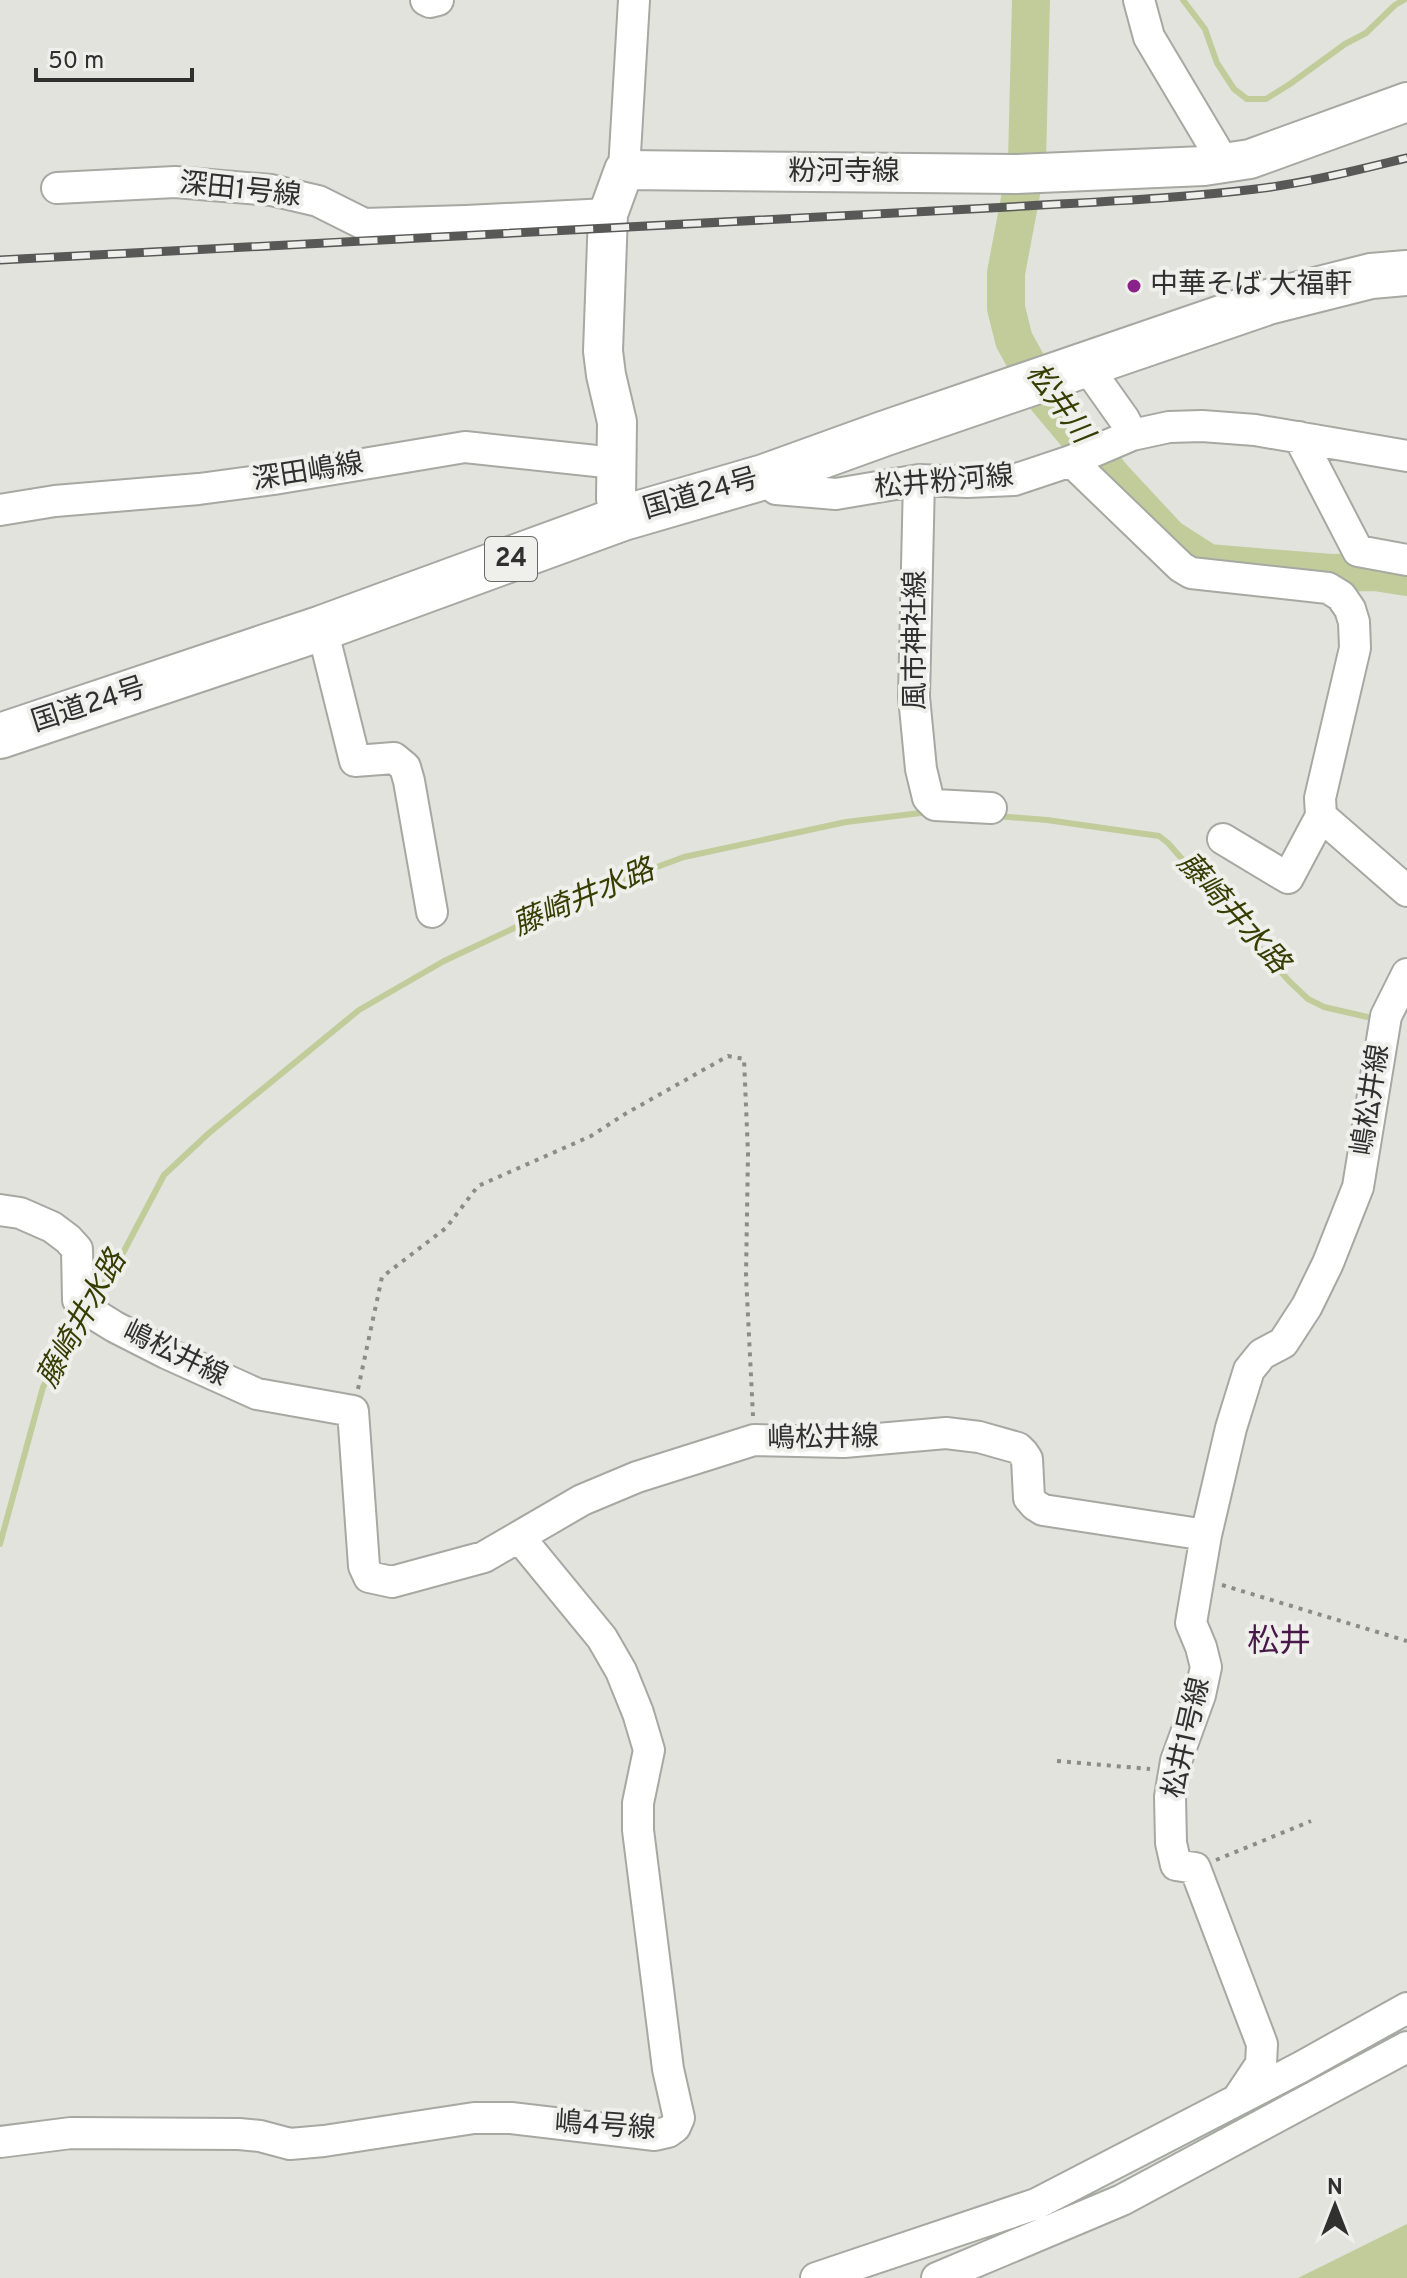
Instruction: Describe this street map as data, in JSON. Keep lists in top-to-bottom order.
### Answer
{
  "streets": {
    "highway": ["国道24号", "24"],
    "main road": ["粉河寺線"],
    "street": [
      "深田1号線",
      "深田嶋線",
      "松井粉河線",
      "風市神社線",
      "嶋松井線",
      "松井1号線",
      "嶋4号線"
    ]
  },
  "crossings": [
    ["松井粉河線", "国道24号"],
    ["松井粉河線", "風市神社線"],
    ["嶋松井線", "松井1号線"],
    ["嶋松井線", "嶋4号線"]
  ],
  "districts": ["松井"],
  "water": ["松井川", "藤崎井水路"],
  "places": ["中華そば 大福軒"],
  "scale_bar": "50 m",
  "north": "top"
}
